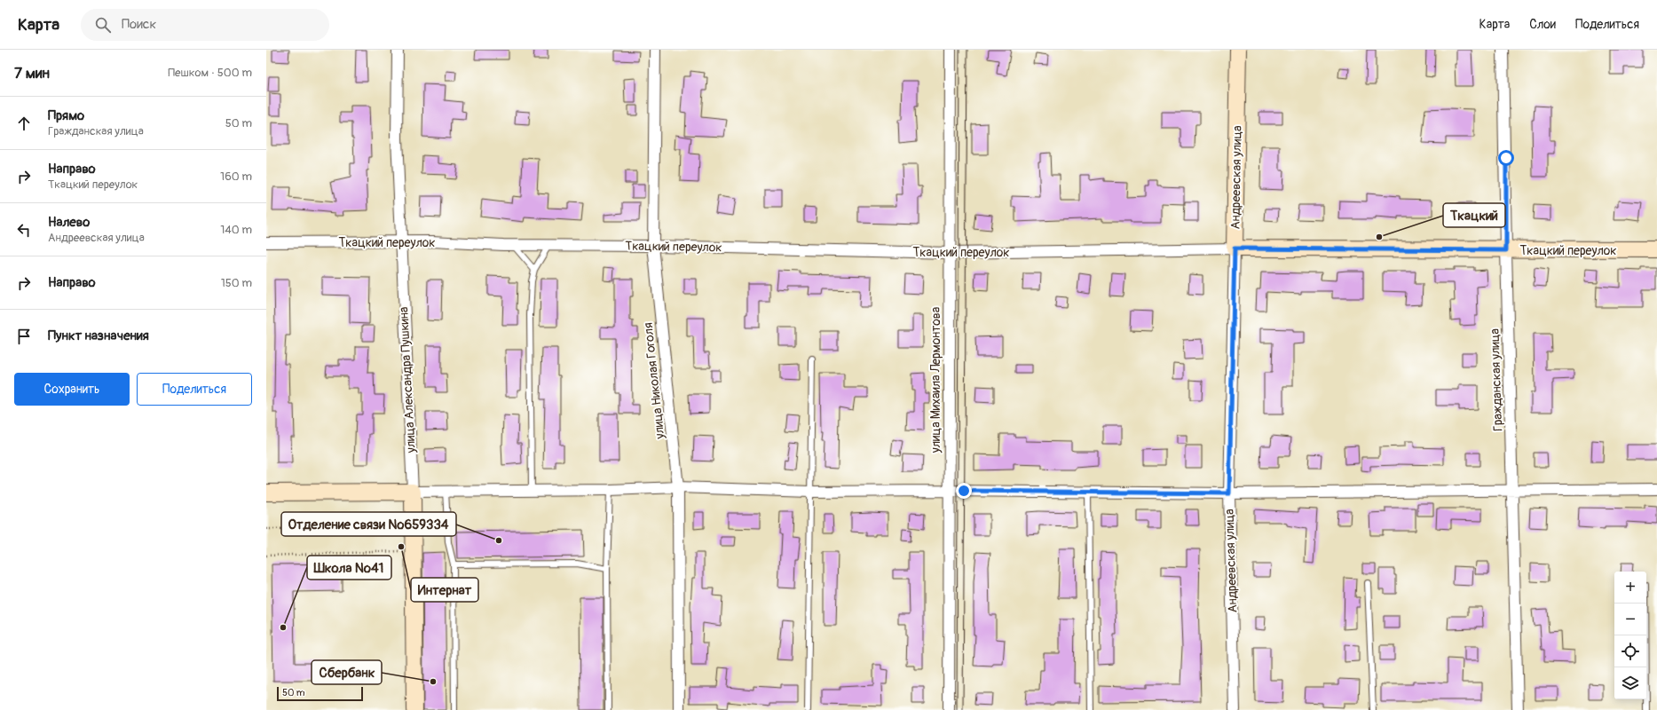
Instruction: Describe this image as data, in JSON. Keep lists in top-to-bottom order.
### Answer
{
  "streets": {
    "street": [
      "Андреевская улица",
      "Ткацкий переулок",
      "улица Александра Пушкина",
      "улица Михаила Лермонтова",
      "Гражданская улица",
      "улица Николая Гоголя"
    ]
  },
  "crossings": [
    ["Андреевская улица", "Ткацкий переулок"],
    ["Ткацкий переулок", "улица Александра Пушкина"],
    ["Ткацкий переулок", "улица Михаила Лермонтова"],
    ["Ткацкий переулок", "Гражданская улица"],
    ["Ткацкий переулок", "улица Николая Гоголя"]
  ],
  "places": [
    "Ткацкий",
    "Отделение связи №659334",
    "Интернат",
    "Школа №41",
    "Сбербанк"
  ],
  "scale_bar": "50 m",
  "page": {
    "header": "Карта",
    "search": "Поиск",
    "nav": ["Карта", "Слои", "Поделиться"],
    "heading": ["7 мин", "Пешком · 500 m"],
    "list": [
      ["Прямо", "Гражданская улица", "50 m"],
      ["Направо", "Ткацкий переулок", "160 m"],
      ["Налево", "Андреевская улица", "140 m"],
      ["Направо", "150 m"],
      "Пункт назначения"
    ],
    "buttons": ["Сохранить", "Поделиться"],
    "map_buttons": ["+", "−"],
    "scale": "50 m"
  }
}
